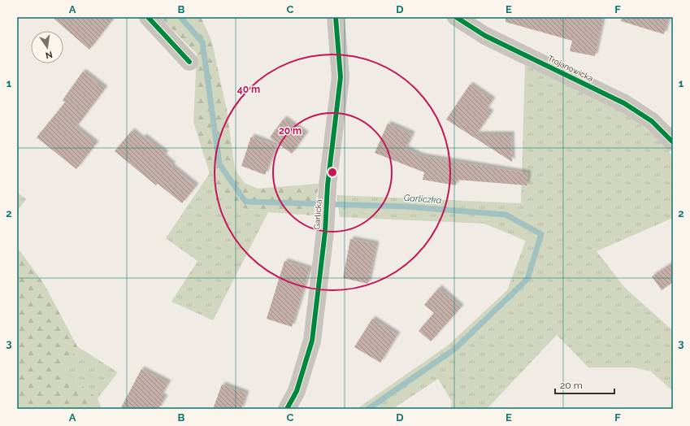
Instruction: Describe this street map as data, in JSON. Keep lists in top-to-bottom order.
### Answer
{
  "streets": {
    "street": ["Trojanowicka", "Garlicka"]
  },
  "water": ["Garliczka"],
  "scale_bar": "20 m",
  "north": "bottom",
  "grid": {
    "columns": [
      "A",
      "B",
      "C",
      "D",
      "E",
      "F"
    ],
    "rows": ["1", "2", "3"]
  },
  "rings": ["40 m", "20 m"]
}
